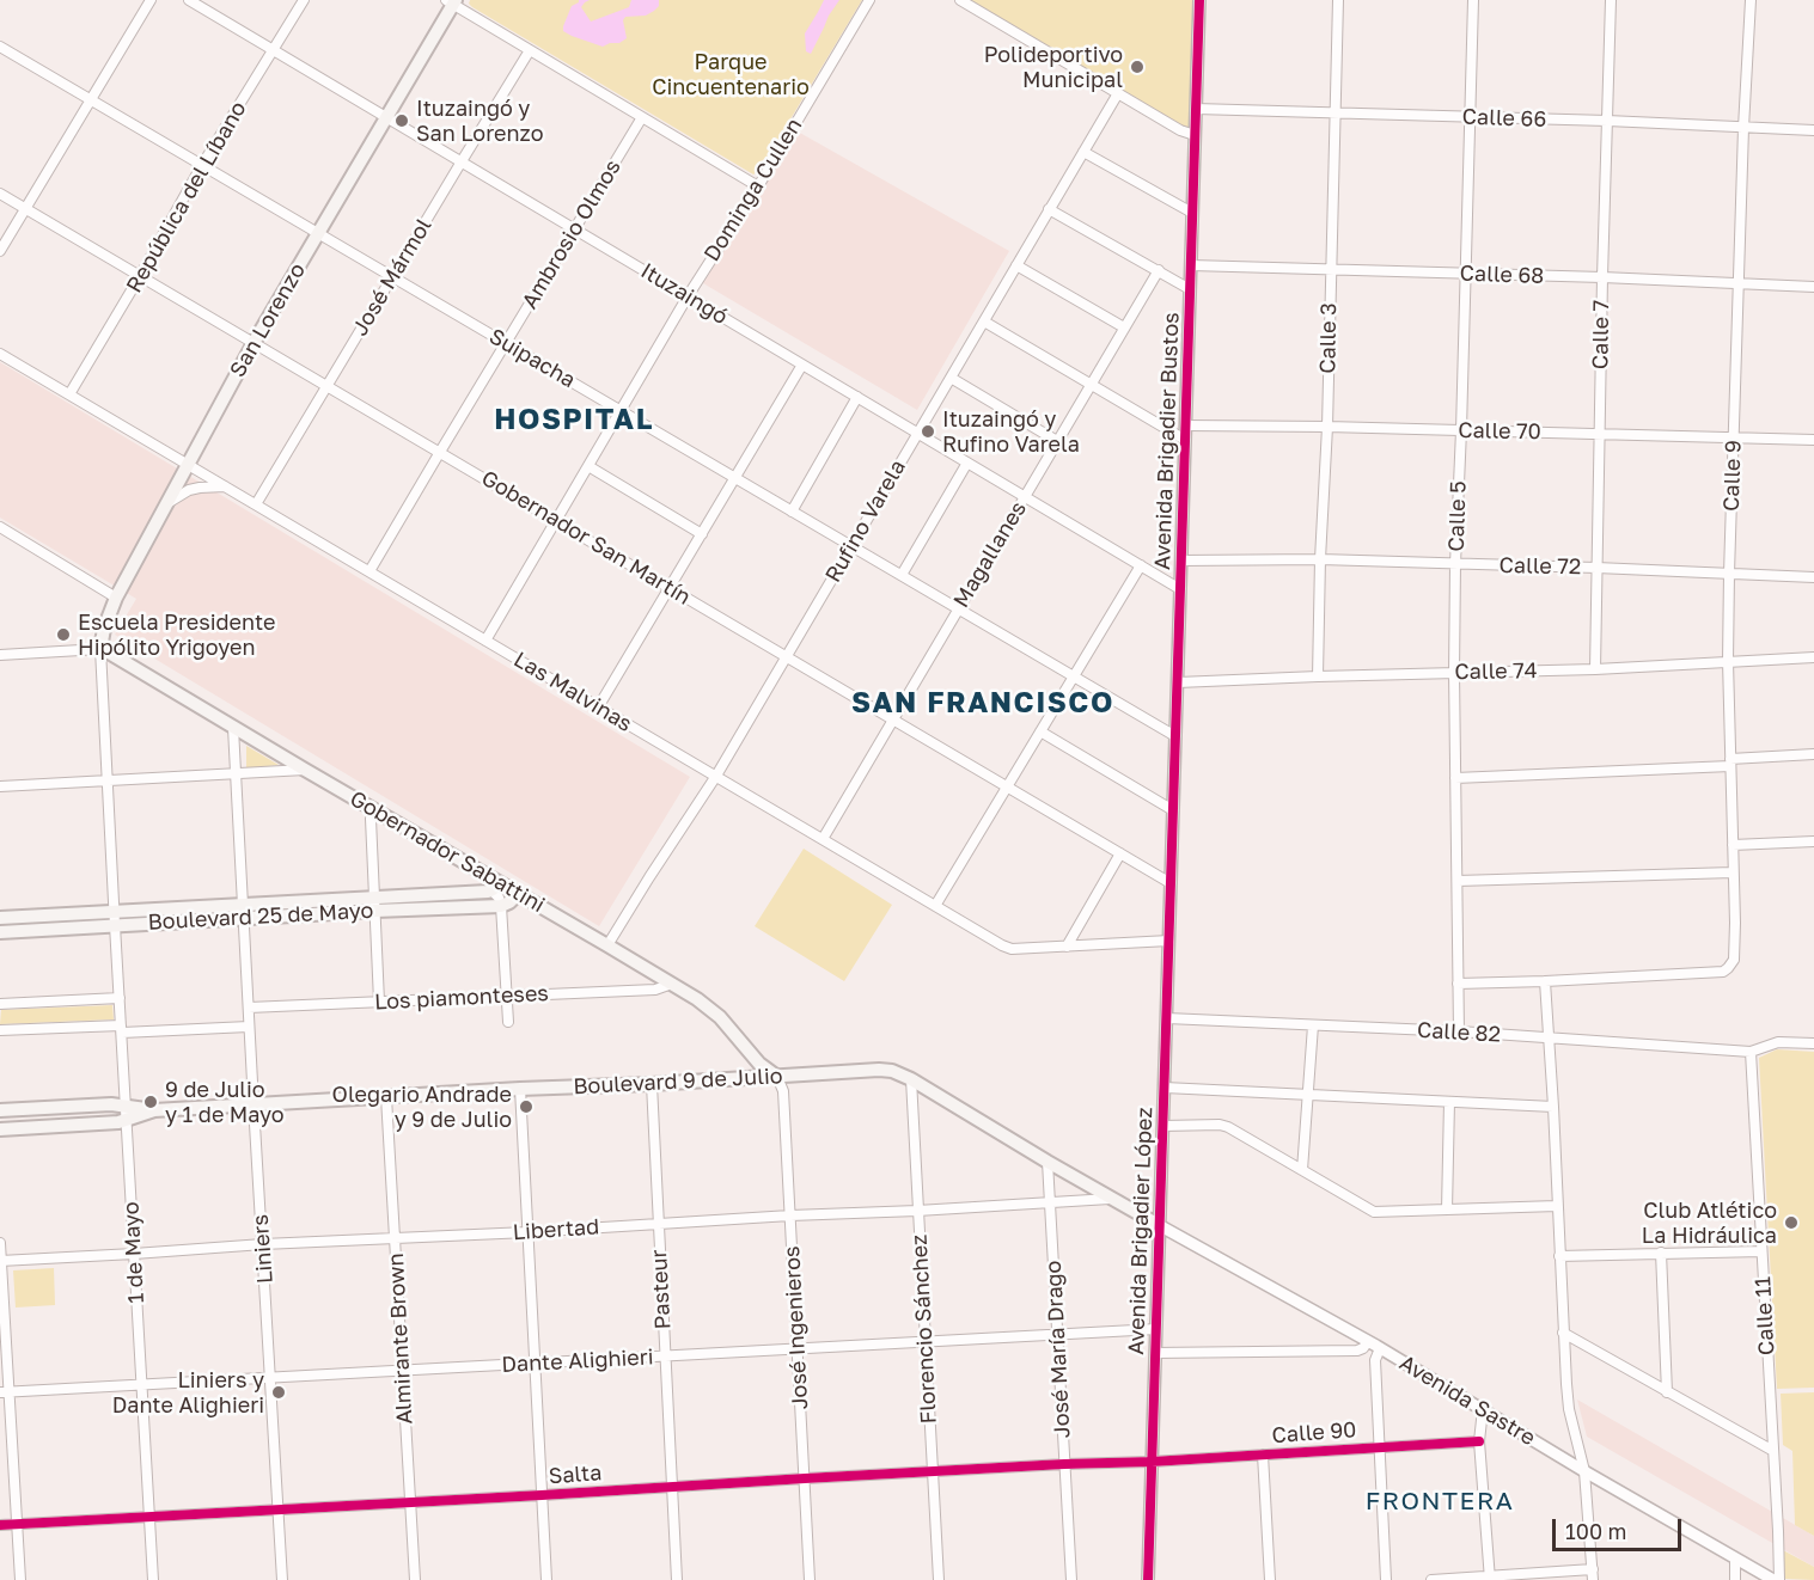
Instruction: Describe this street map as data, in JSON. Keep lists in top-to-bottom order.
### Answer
{
  "streets": {
    "main road": [
      "San Lorenzo",
      "Gobernador Sabattini",
      "Boulevard 25 de Mayo",
      "Boulevard 9 de Julio"
    ],
    "street": [
      "Calle 66",
      "Dominga Cullen",
      "República del Líbano",
      "Ambrosio Olmos",
      "Calle 68",
      "José Mármol",
      "Ituzaingó",
      "Calle 7",
      "Calle 3",
      "Suipacha",
      "Calle 70",
      "Avenida Brigadier Bustos",
      "Calle 9",
      "Calle 5",
      "Rufino Varela",
      "Gobernador San Martín",
      "Magallanes",
      "Calle 72",
      "Calle 74",
      "Las Malvinas",
      "Los piamonteses",
      "Calle 82",
      "Libertad",
      "Avenida Brigadier López",
      "Liniers",
      "1 de Mayo",
      "Pasteur",
      "Calle 11",
      "José Ingenieros",
      "Florencio Sánchez",
      "Almirante Brown",
      "José María Drago",
      "Dante Alighieri",
      "Avenida Sastre",
      "Calle 90",
      "Salta"
    ]
  },
  "crossings": [
    ["Calle 66", "Calle 7"],
    ["Calle 66", "Calle 3"],
    ["Calle 66", "Avenida Brigadier Bustos"],
    ["Calle 66", "Calle 9"],
    ["Calle 66", "Calle 5"],
    ["Dominga Cullen", "Ituzaingó"],
    ["Dominga Cullen", "Suipacha"],
    ["Dominga Cullen", "Gobernador San Martín"],
    ["Dominga Cullen", "Las Malvinas"],
    ["República del Líbano", "Ituzaingó"],
    ["República del Líbano", "Suipacha"],
    ["República del Líbano", "Gobernador San Martín"],
    ["República del Líbano", "Las Malvinas"],
    ["Ambrosio Olmos", "Ituzaingó"],
    ["Ambrosio Olmos", "Suipacha"],
    ["Ambrosio Olmos", "Gobernador San Martín"],
    ["Ambrosio Olmos", "Las Malvinas"],
    ["Calle 68", "Calle 7"],
    ["Calle 68", "Calle 3"],
    ["Calle 68", "Avenida Brigadier Bustos"],
    ["Calle 68", "Calle 9"],
    ["Calle 68", "Calle 5"],
    ["José Mármol", "Ituzaingó"],
    ["José Mármol", "Suipacha"],
    ["José Mármol", "Gobernador San Martín"],
    ["José Mármol", "Las Malvinas"],
    ["Ituzaingó", "San Lorenzo"],
    ["Ituzaingó", "Avenida Brigadier Bustos"],
    ["Ituzaingó", "Rufino Varela"],
    ["Ituzaingó", "Magallanes"],
    ["San Lorenzo", "Suipacha"],
    ["San Lorenzo", "Gobernador San Martín"],
    ["San Lorenzo", "Las Malvinas"],
    ["San Lorenzo", "Gobernador Sabattini"],
    ["San Lorenzo", "1 de Mayo"],
    ["Calle 7", "Calle 70"],
    ["Calle 7", "Calle 72"],
    ["Calle 7", "Calle 74"],
    ["Calle 3", "Calle 70"],
    ["Calle 3", "Calle 72"],
    ["Calle 3", "Calle 74"],
    ["Suipacha", "Avenida Brigadier Bustos"],
    ["Suipacha", "Rufino Varela"],
    ["Suipacha", "Magallanes"],
    ["Calle 70", "Avenida Brigadier Bustos"],
    ["Calle 70", "Calle 9"],
    ["Calle 70", "Calle 5"],
    ["Avenida Brigadier Bustos", "Gobernador San Martín"],
    ["Avenida Brigadier Bustos", "Calle 72"],
    ["Avenida Brigadier Bustos", "Calle 74"],
    ["Avenida Brigadier Bustos", "Avenida Brigadier López"],
    ["Calle 9", "Calle 72"],
    ["Calle 9", "Calle 74"],
    ["Calle 5", "Calle 72"],
    ["Calle 5", "Calle 74"],
    ["Calle 5", "Calle 82"],
    ["Rufino Varela", "Gobernador San Martín"],
    ["Rufino Varela", "Las Malvinas"],
    ["Rufino Varela", "Gobernador Sabattini"],
    ["Gobernador San Martín", "Magallanes"],
    ["Gobernador San Martín", "Avenida Brigadier López"],
    ["Magallanes", "Las Malvinas"],
    ["Las Malvinas", "Avenida Brigadier López"],
    ["Gobernador Sabattini", "Boulevard 25 de Mayo"],
    ["Gobernador Sabattini", "Los piamonteses"],
    ["Gobernador Sabattini", "Boulevard 9 de Julio"],
    ["Gobernador Sabattini", "Liniers"],
    ["Gobernador Sabattini", "1 de Mayo"],
    ["Gobernador Sabattini", "José Ingenieros"],
    ["Boulevard 25 de Mayo", "Liniers"],
    ["Boulevard 25 de Mayo", "1 de Mayo"],
    ["Los piamonteses", "Liniers"],
    ["Calle 82", "Avenida Brigadier López"],
    ["Calle 82", "Calle 11"],
    ["Boulevard 9 de Julio", "Libertad"],
    ["Boulevard 9 de Julio", "Avenida Brigadier López"],
    ["Boulevard 9 de Julio", "Liniers"],
    ["Boulevard 9 de Julio", "1 de Mayo"],
    ["Boulevard 9 de Julio", "Pasteur"],
    ["Boulevard 9 de Julio", "José Ingenieros"],
    ["Boulevard 9 de Julio", "Florencio Sánchez"],
    ["Boulevard 9 de Julio", "Almirante Brown"],
    ["Boulevard 9 de Julio", "José María Drago"],
    ["Boulevard 9 de Julio", "Avenida Sastre"],
    ["Libertad", "Liniers"],
    ["Libertad", "1 de Mayo"],
    ["Libertad", "Pasteur"],
    ["Libertad", "José Ingenieros"],
    ["Libertad", "Florencio Sánchez"],
    ["Libertad", "Almirante Brown"],
    ["Libertad", "José María Drago"],
    ["Avenida Brigadier López", "Dante Alighieri"],
    ["Avenida Brigadier López", "Avenida Sastre"],
    ["Avenida Brigadier López", "Calle 90"],
    ["Avenida Brigadier López", "Salta"],
    ["Liniers", "Dante Alighieri"],
    ["Liniers", "Salta"],
    ["1 de Mayo", "Dante Alighieri"],
    ["1 de Mayo", "Salta"],
    ["Pasteur", "Dante Alighieri"],
    ["Pasteur", "Salta"],
    ["José Ingenieros", "Dante Alighieri"],
    ["José Ingenieros", "Salta"],
    ["Florencio Sánchez", "Dante Alighieri"],
    ["Florencio Sánchez", "Salta"],
    ["Almirante Brown", "Dante Alighieri"],
    ["Almirante Brown", "Salta"],
    ["José María Drago", "Dante Alighieri"],
    ["José María Drago", "Salta"],
    ["Calle 90", "Salta"]
  ],
  "districts": ["HOSPITAL", "SAN FRANCISCO", "FRONTERA"],
  "parks": ["Parque Cincuentenario"],
  "places": [
    "Polideportivo Municipal",
    "Ituzaingó y San Lorenzo",
    "Ituzaingó y Rufino Varela",
    "Escuela Presidente Hipólito Yrigoyen",
    "9 de Julio y 1 de Mayo",
    "Olegario Andrade y 9 de Julio",
    "Club Atlético La Hidráulica",
    "Liniers y Dante Alighieri"
  ],
  "scale_bar": "100 m"
}
